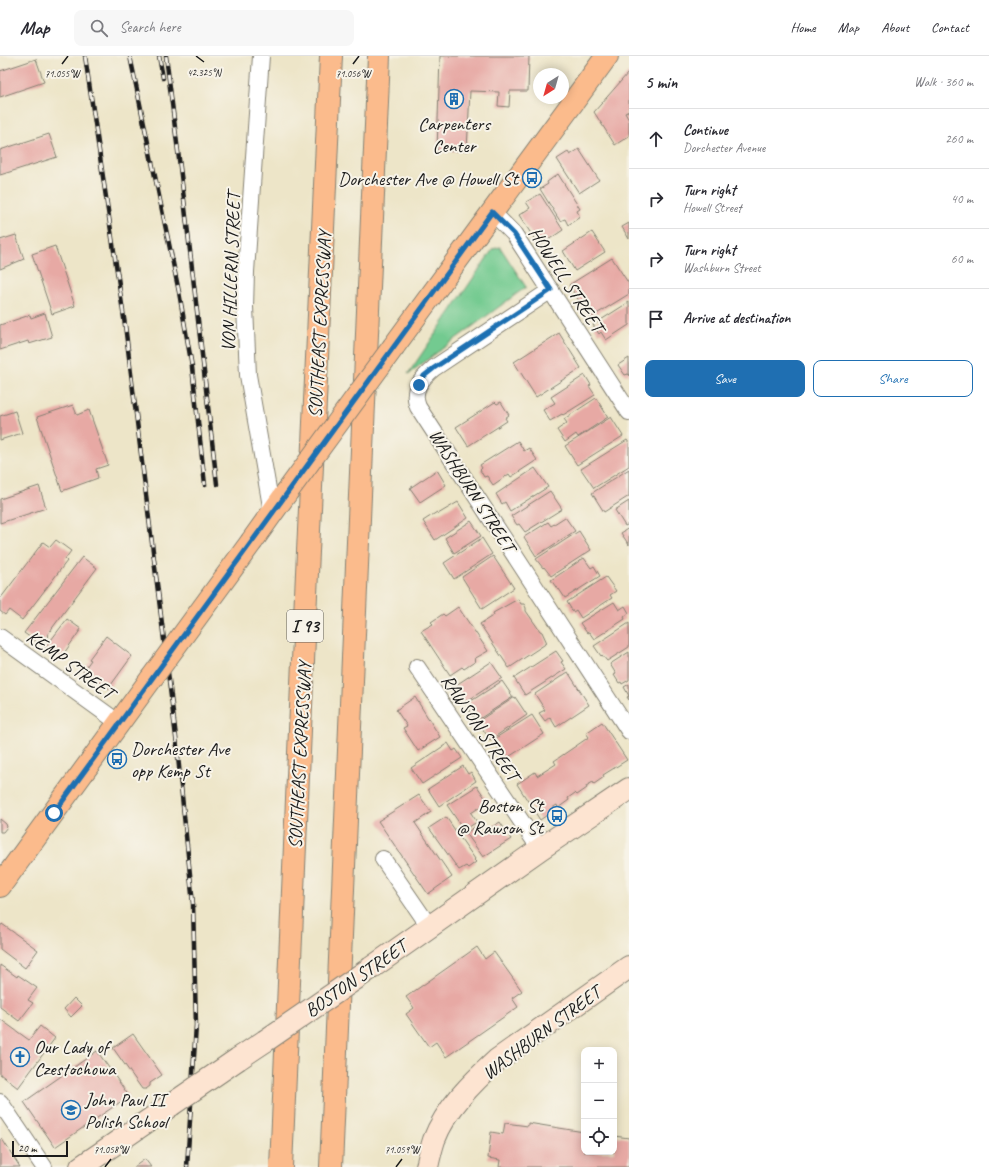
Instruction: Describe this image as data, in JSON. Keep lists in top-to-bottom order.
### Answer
{
  "streets": {
    "main road": [
      "SOUTHEAST EXPRESSWAY",
      "WASHBURN STREET",
      "I 93",
      "BOSTON STREET"
    ],
    "street": [
      "VON HILLERN STREET",
      "HOWELL STREET",
      "KEMP STREET",
      "RAWSON STREET"
    ]
  },
  "crossings": [
    ["HOWELL STREET", "WASHBURN STREET"],
    ["RAWSON STREET", "BOSTON STREET"]
  ],
  "places": {
    "building": ["Carpenters Center"],
    "bus stop": ["Dorchester Ave @ Howell St", "Dorchester Ave opp Kemp St", "Boston St @ Rawson St"],
    "church": ["Our Lady of Czestochowa"],
    "school or university": ["John Paul II Polish School"]
  },
  "scale_bar": "20 m",
  "north": "bottom left",
  "page": {
    "header": "Map",
    "search": "Search here",
    "nav": [
      "Home",
      "Map",
      "About",
      "Contact"
    ],
    "heading": ["5 min", "Walk · 360 m"],
    "list": [
      ["Continue", "Dorchester Avenue", "260 m"],
      ["Turn right", "Howell Street", "40 m"],
      ["Turn right", "Washburn Street", "60 m"],
      "Arrive at destination"
    ],
    "buttons": ["Save", "Share"],
    "map_buttons": ["+", "−"],
    "scale": "20 m"
  },
  "coordinates": [
    "42.325°N",
    "71.055°W",
    "71.056°W",
    "71.058°W",
    "71.059°W"
  ]
}
